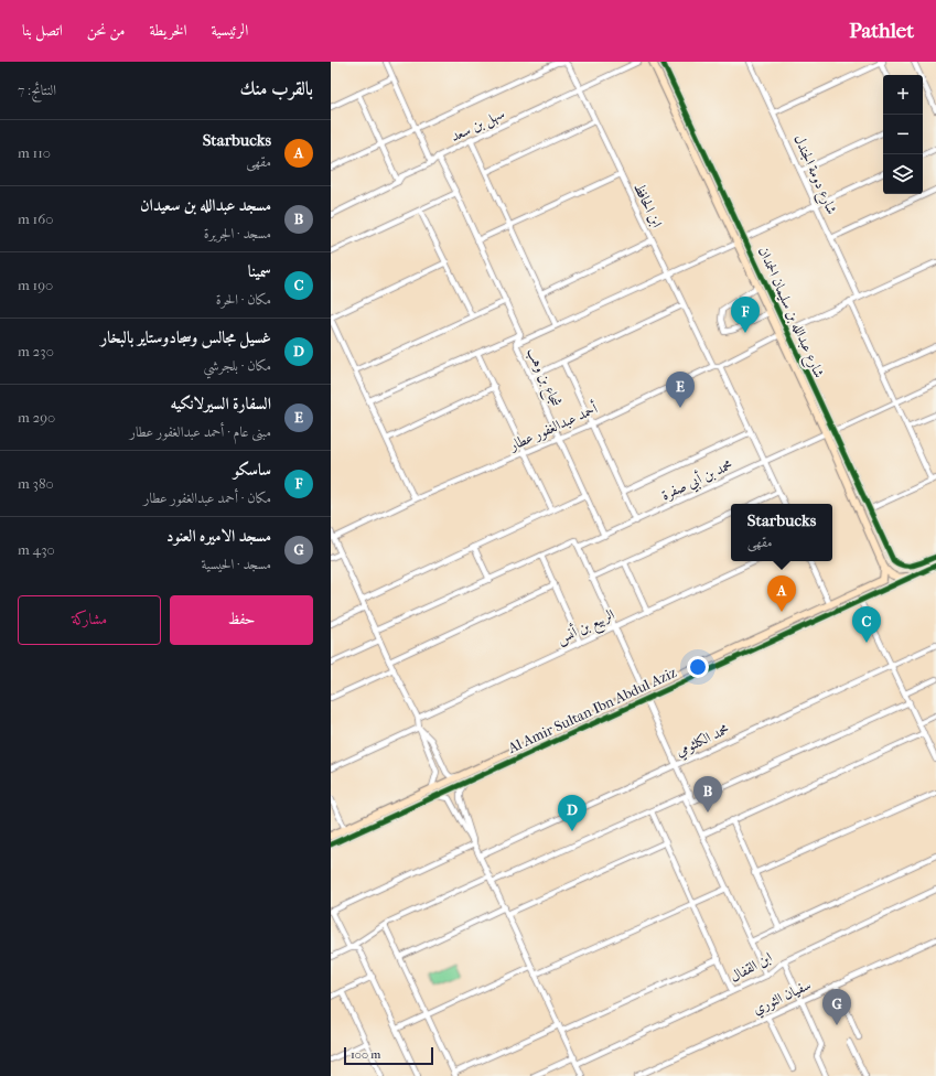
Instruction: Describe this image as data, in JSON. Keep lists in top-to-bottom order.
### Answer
{
  "streets": {
    "street": [
      "سهل بن سعد",
      "شارع دومة الجندل",
      "ابن الحافظ",
      "شارع عبدالله بن سليمان الحمدان",
      "شجاع بن وهب",
      "أحمد عبدالغفور عطار",
      "محمد بن أبي صفرة",
      "الربيع بن أنس",
      "Al Amir Sultan Ibn Abdul Aziz",
      "محمد الكلثومي",
      "ابن القفال",
      "سفيان الثوري"
    ]
  },
  "crossings": [
    ["سهل بن سعد", "ابن الحافظ"],
    ["سهل بن سعد", "شجاع بن وهب"],
    ["ابن الحافظ", "أحمد عبدالغفور عطار"],
    ["شارع عبدالله بن سليمان الحمدان", "أحمد عبدالغفور عطار"],
    ["شارع عبدالله بن سليمان الحمدان", "محمد بن أبي صفرة"],
    ["شجاع بن وهب", "أحمد عبدالغفور عطار"],
    ["شجاع بن وهب", "محمد بن أبي صفرة"]
  ],
  "scale_bar": "100 m",
  "page": {
    "header": "Pathlet",
    "nav": [
      "الرئيسية",
      "الخريطة",
      "من نحن",
      "اتصل بنا"
    ],
    "heading": ["بالقرب منك", "النتائج: 7"],
    "map_buttons": ["+", "−"],
    "list": [
      {
        "mark": "A",
        "name": "Starbucks",
        "note": "مقهى",
        "value": "110 m"
      },
      {
        "mark": "B",
        "name": "مسجد عبدالله بن سعيدان",
        "note": "مسجد · الجريرة",
        "value": "160 m"
      },
      {
        "mark": "C",
        "name": "سمينا",
        "note": "مكان · الحرة",
        "value": "190 m"
      },
      {
        "mark": "D",
        "name": "غسيل مجالس وسجادوستاير بالبخار",
        "note": "مكان · بلجرشي",
        "value": "230 m"
      },
      {
        "mark": "E",
        "name": "السفارة السيرلانكيه",
        "note": "مبنى عام · أحمد عبدالغفور عطار",
        "value": "290 m"
      },
      {
        "mark": "F",
        "name": "ساسكو",
        "note": "مكان · أحمد عبدالغفور عطار",
        "value": "380 m"
      },
      {
        "mark": "G",
        "name": "مسجد الاميره العنود",
        "note": "مسجد · الحيسية",
        "value": "430 m"
      }
    ],
    "pins": [
      "F",
      "E",
      "A",
      "C",
      "B",
      "D",
      "G"
    ],
    "popup": ["Starbucks", "مقهى"],
    "buttons": ["حفظ", "مشاركة"],
    "scale": "100 m"
  }
}
